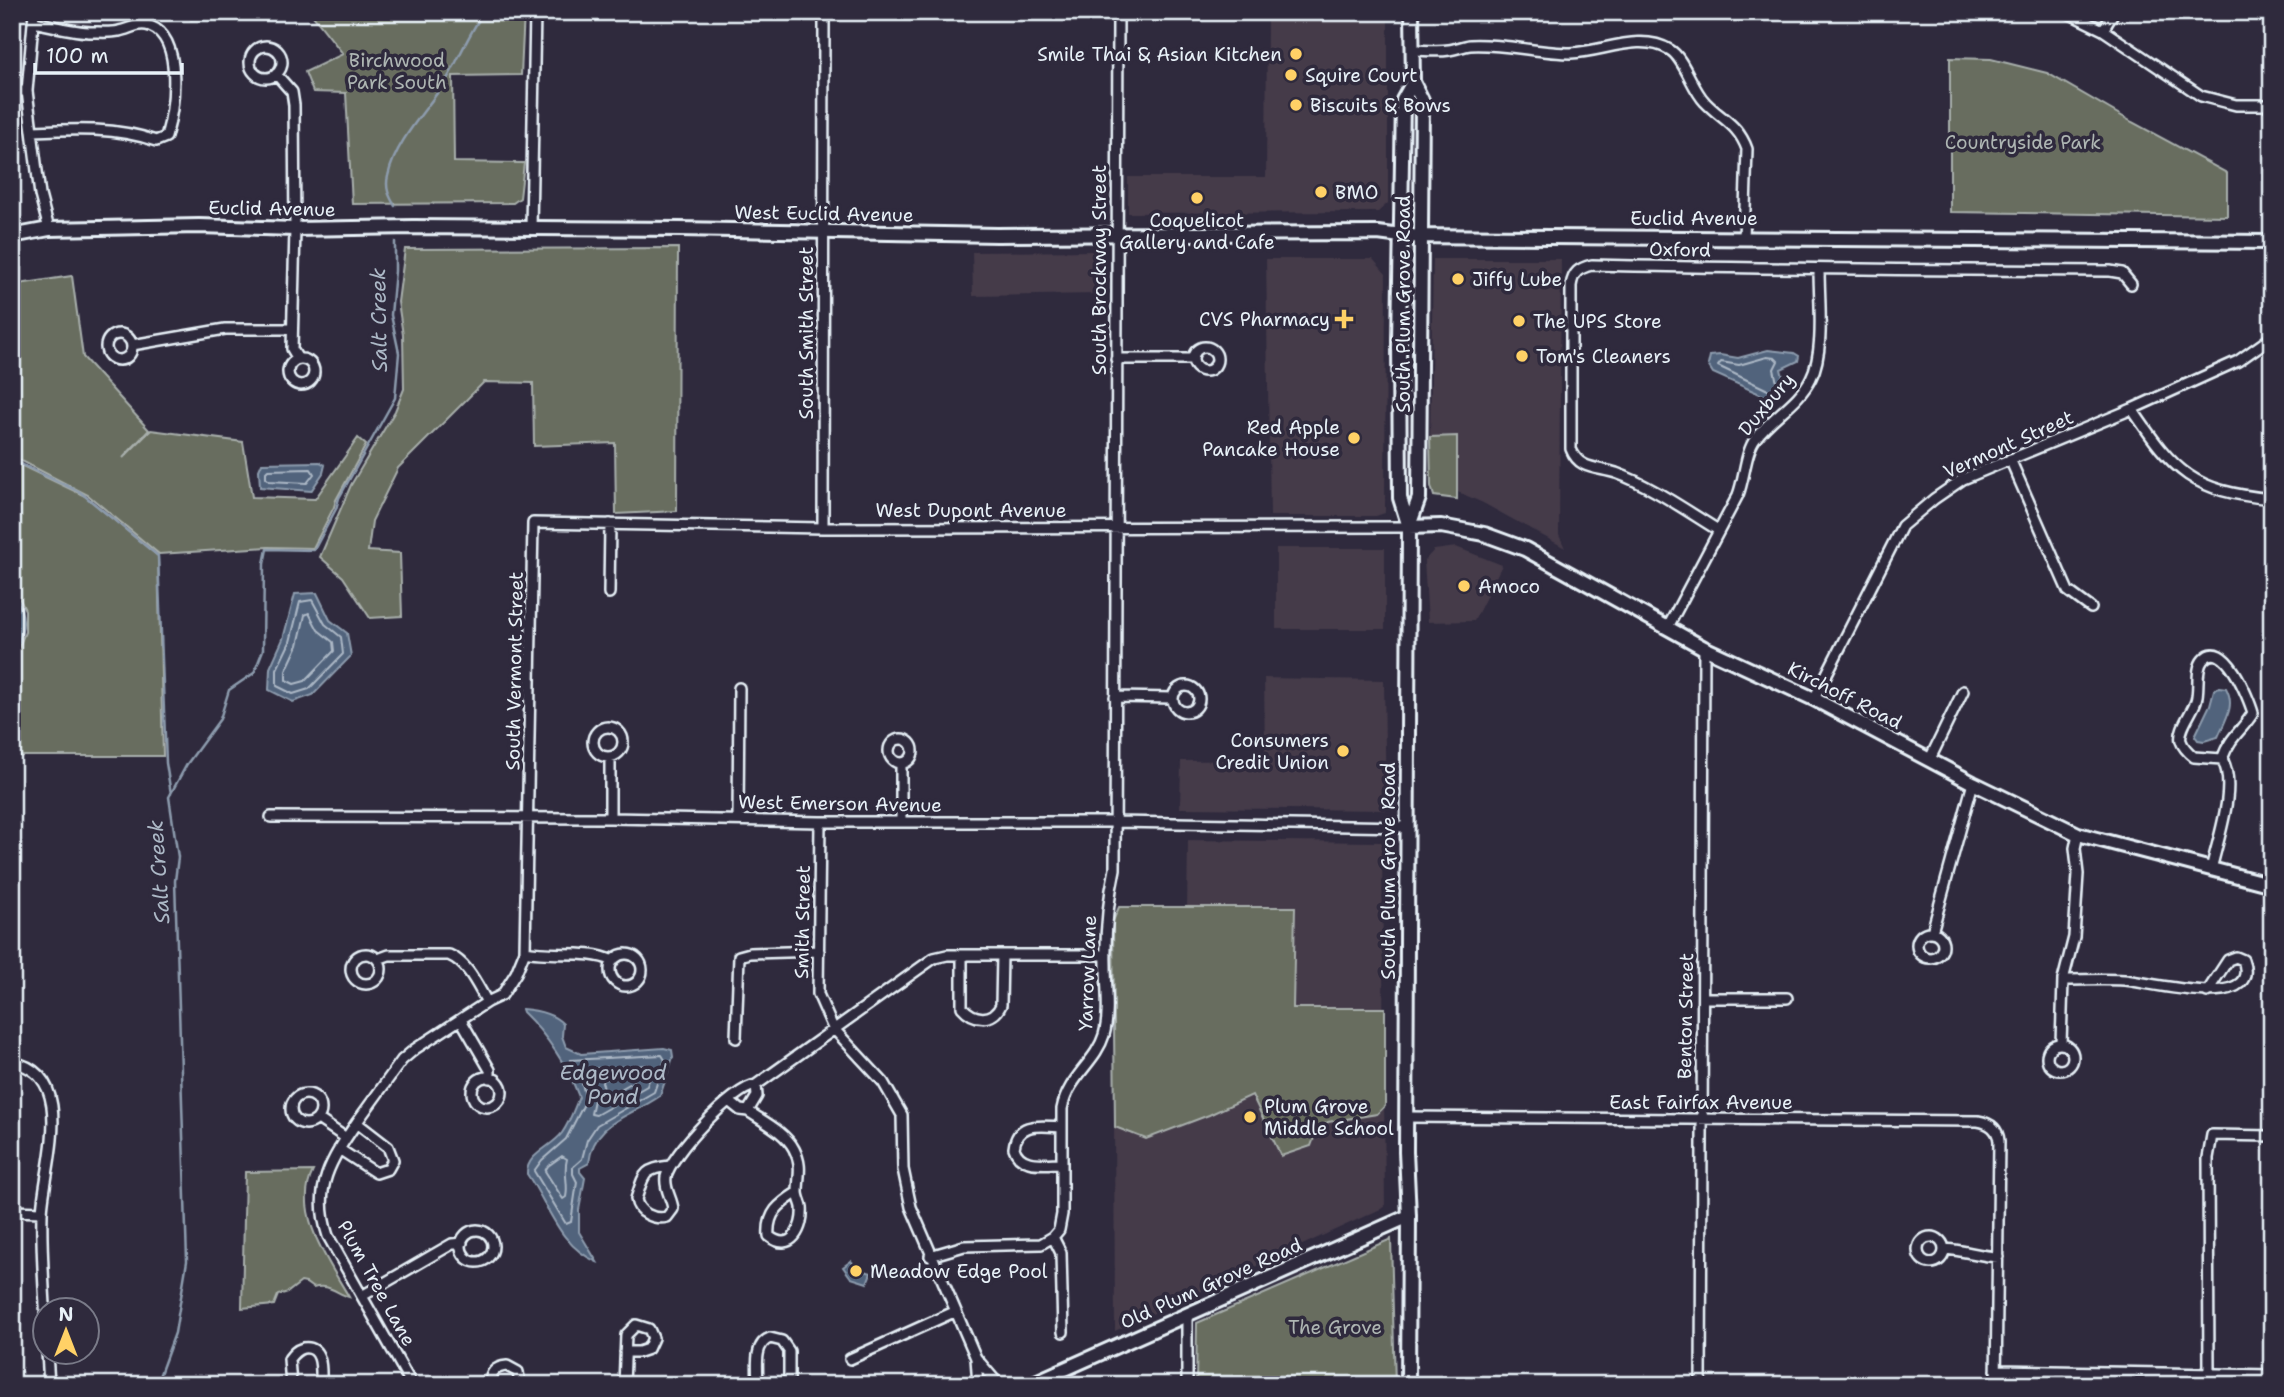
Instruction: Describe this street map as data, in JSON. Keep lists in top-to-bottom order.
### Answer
{
  "streets": {
    "main road": [
      "Euclid Avenue",
      "West Euclid Avenue",
      "South Plum Grove Road",
      "Kirchoff Road",
      "Old Plum Grove Road"
    ],
    "street": [
      "Oxford",
      "South Brockway Street",
      "South Smith Street",
      "Duxbury",
      "Vermont Street",
      "West Dupont Avenue",
      "South Vermont Street",
      "West Emerson Avenue",
      "Smith Street",
      "Yarrow Lane",
      "Benton Street",
      "East Fairfax Avenue",
      "Plum Tree Lane"
    ]
  },
  "crossings": [
    ["Euclid Avenue", "West Euclid Avenue"],
    ["Euclid Avenue", "South Brockway Street"],
    ["Euclid Avenue", "South Plum Grove Road"],
    ["West Euclid Avenue", "South Brockway Street"],
    ["West Euclid Avenue", "South Smith Street"],
    ["Oxford", "Duxbury"],
    ["South Brockway Street", "West Dupont Avenue"],
    ["South Brockway Street", "Yarrow Lane"],
    ["South Plum Grove Road", "West Dupont Avenue"],
    ["South Plum Grove Road", "Kirchoff Road"],
    ["South Plum Grove Road", "West Emerson Avenue"],
    ["South Plum Grove Road", "East Fairfax Avenue"],
    ["South Plum Grove Road", "Old Plum Grove Road"],
    ["South Smith Street", "West Dupont Avenue"],
    ["Duxbury", "Kirchoff Road"],
    ["Vermont Street", "Kirchoff Road"],
    ["West Dupont Avenue", "South Vermont Street"],
    ["West Dupont Avenue", "Kirchoff Road"],
    ["South Vermont Street", "West Emerson Avenue"],
    ["South Vermont Street", "Plum Tree Lane"],
    ["Kirchoff Road", "Benton Street"],
    ["West Emerson Avenue", "Smith Street"],
    ["West Emerson Avenue", "Yarrow Lane"],
    ["West Emerson Avenue", "Plum Tree Lane"],
    ["Benton Street", "East Fairfax Avenue"]
  ],
  "water": ["Salt Creek", "Edgewood Pond"],
  "parks": ["Birchwood Park South", "Countryside Park", "The Grove"],
  "places": {
    "other": [
      "Smile Thai & Asian Kitchen",
      "Squire Court",
      "Biscuits & Bows",
      "BMO",
      "Coquelicot Gallery and Cafe",
      "Jiffy Lube",
      "The UPS Store",
      "Tom's Cleaners",
      "Red Apple Pancake House",
      "Amoco",
      "Consumers Credit Union",
      "Plum Grove Middle School",
      "Meadow Edge Pool"
    ],
    "health": ["CVS Pharmacy"]
  },
  "scale_bar": "100 m",
  "north": "top"
}
